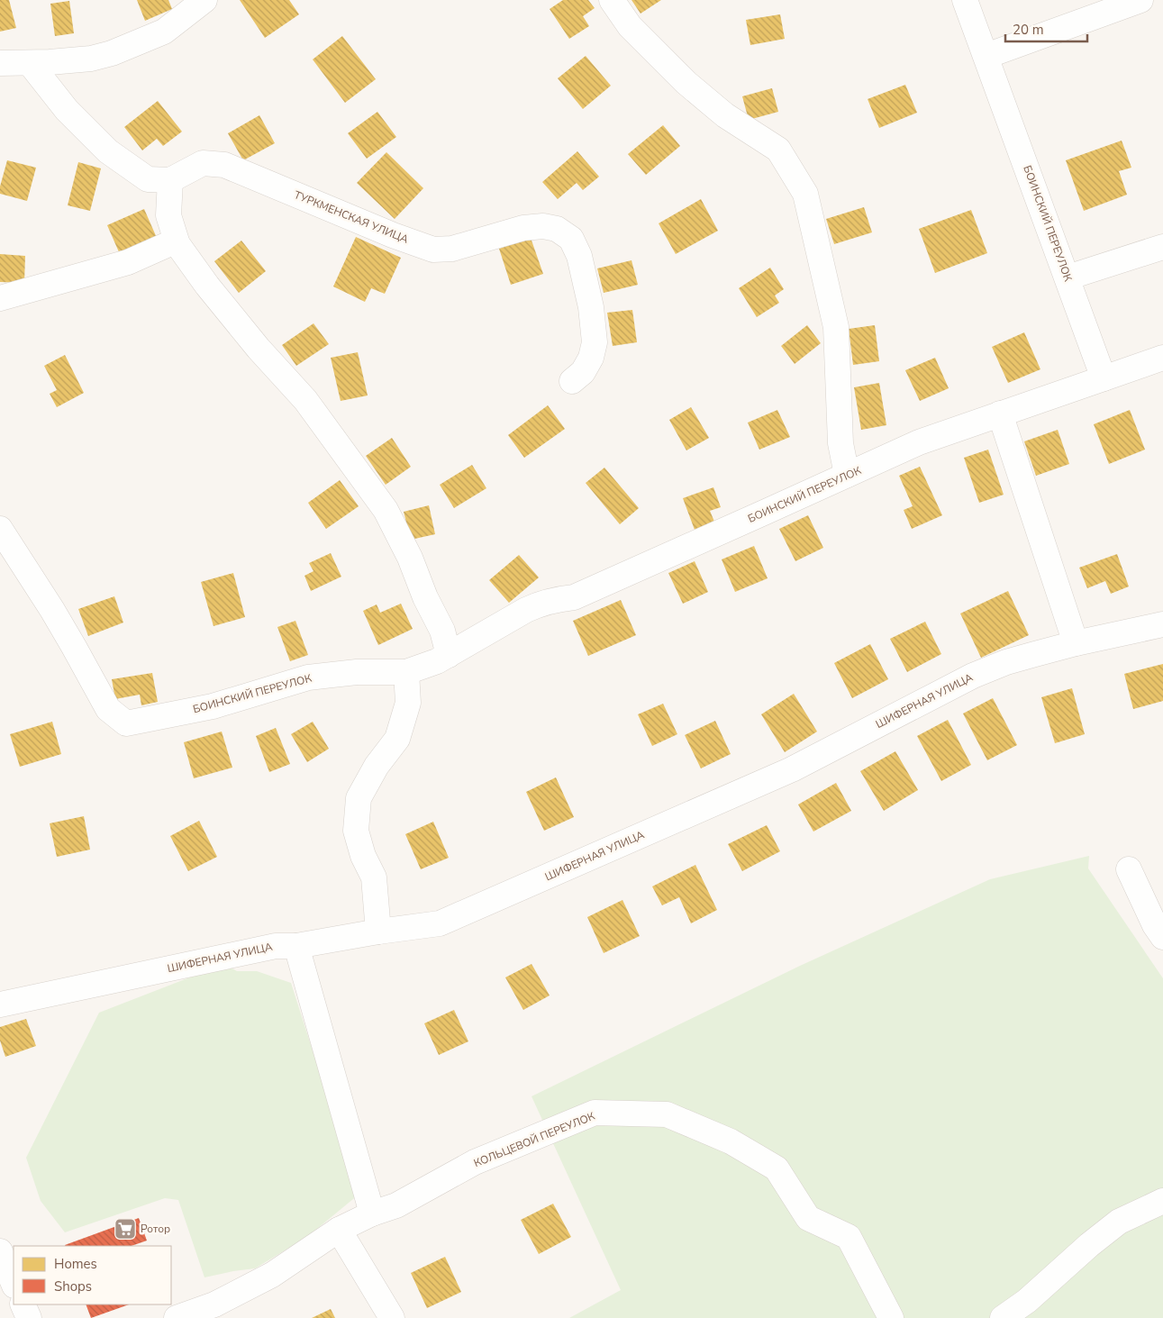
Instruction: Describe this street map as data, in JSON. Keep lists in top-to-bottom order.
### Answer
{
  "streets": {
    "street": [
      "ТУРКМЕНСКАЯ УЛИЦА",
      "БОИНСКИЙ ПЕРЕУЛОК",
      "ШИФЕРНАЯ УЛИЦА",
      "КОЛЬЦЕВОЙ ПЕРЕУЛОК"
    ]
  },
  "places": {
    "supermarket": ["Poтор"]
  },
  "legend": ["Homes", "Shops"],
  "scale_bar": "20 m"
}
